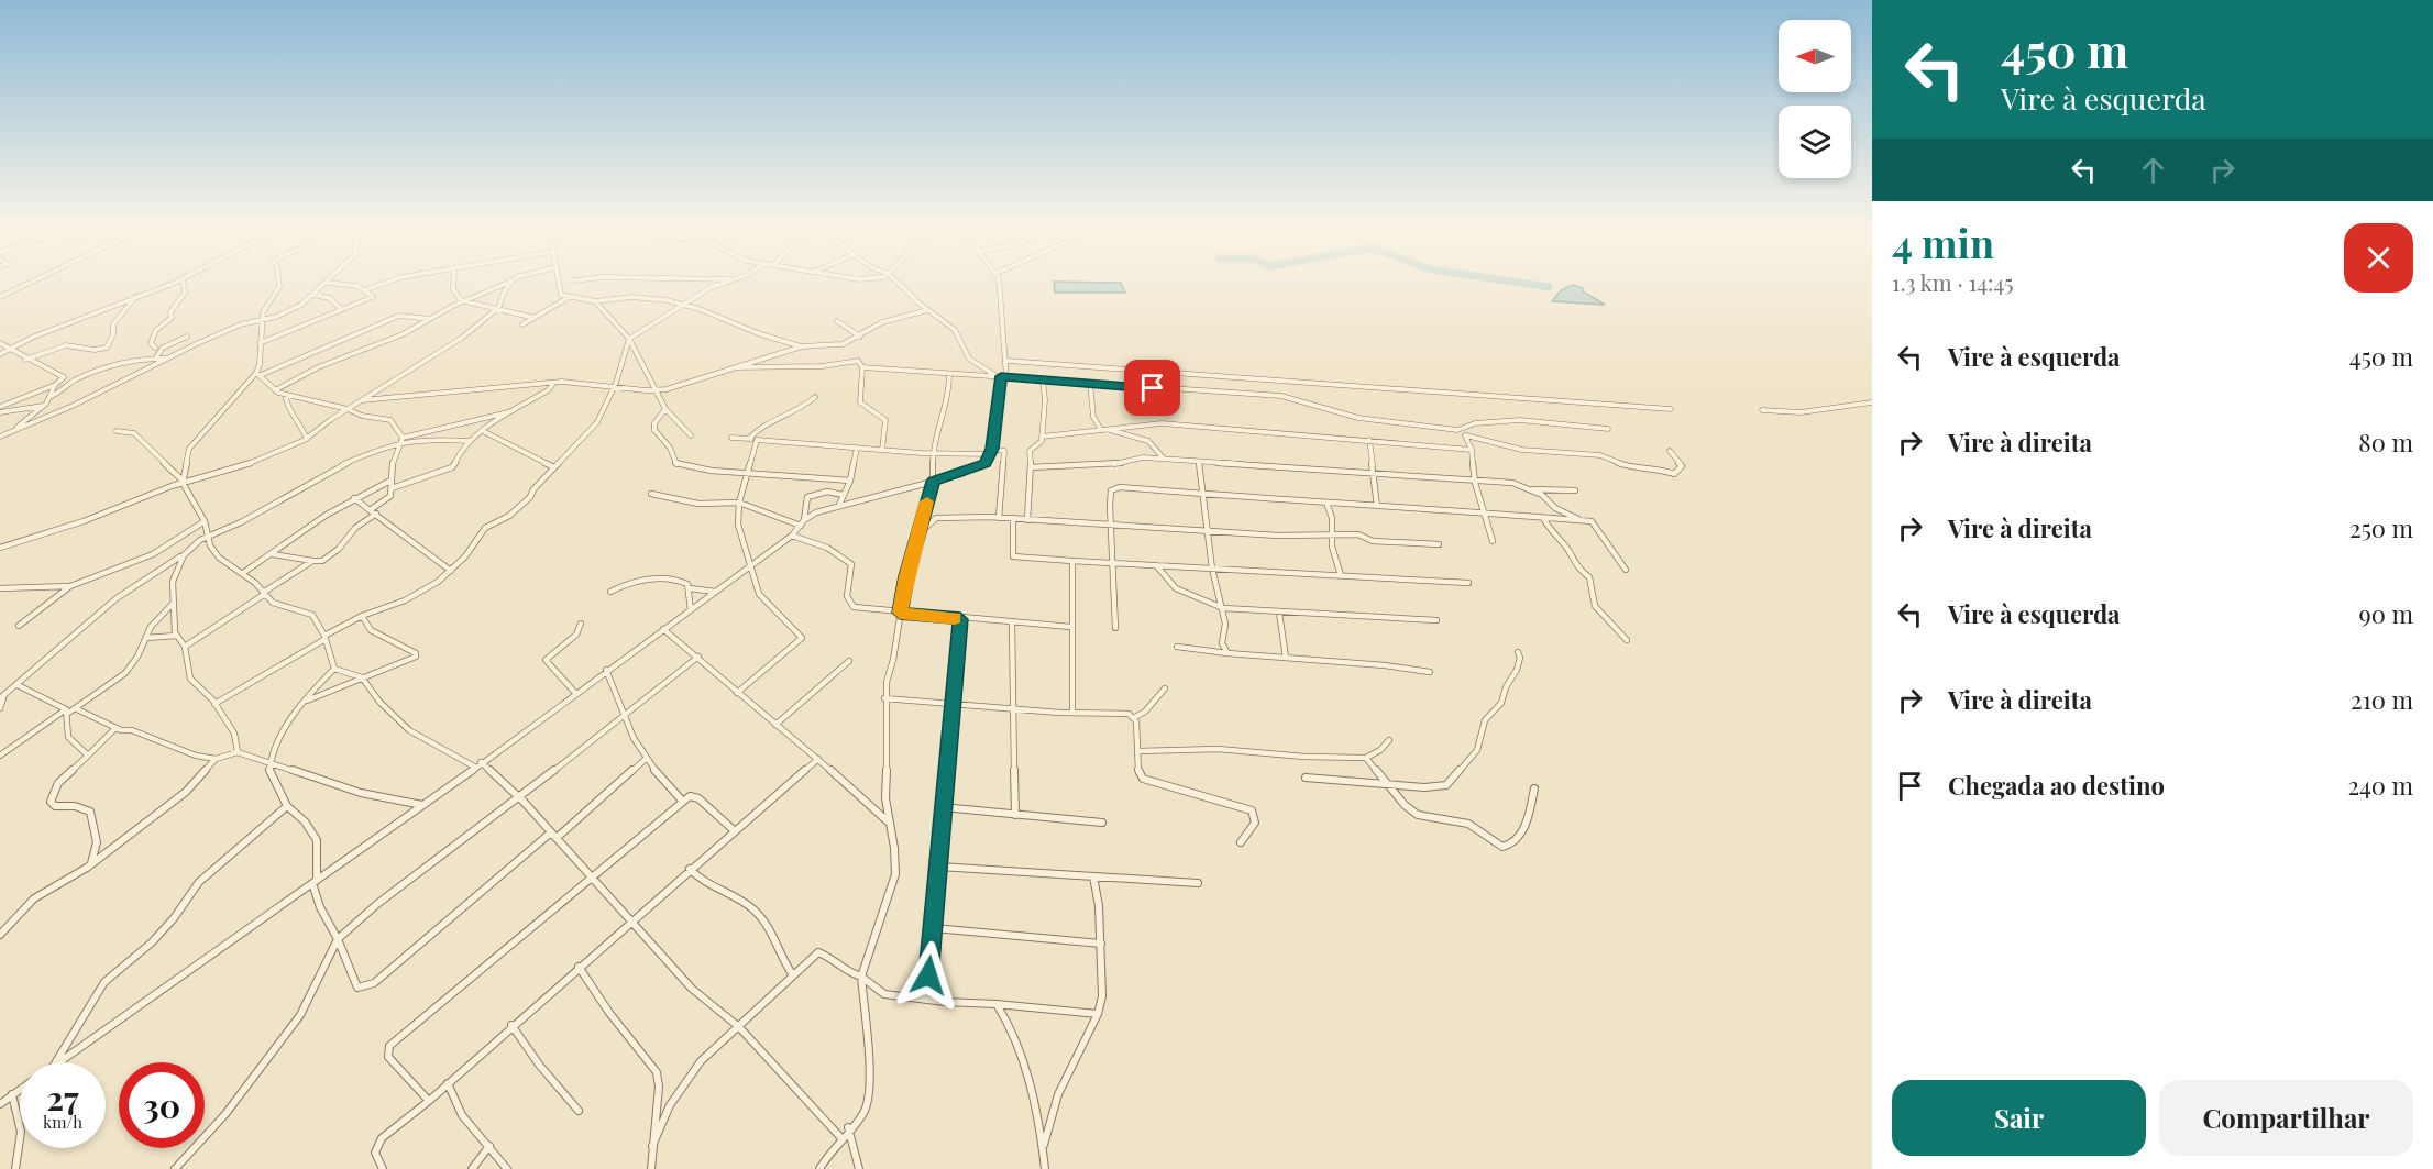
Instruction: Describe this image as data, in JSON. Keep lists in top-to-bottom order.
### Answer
{
  "north": "left",
  "page": {
    "turn": ["450 m", "Vire à esquerda"],
    "heading": ["4 min", "1.3 km · 14:45"],
    "list": [
      {
        "name": "Vire à esquerda",
        "value": "450 m"
      },
      {
        "name": "Vire à direita",
        "value": "80 m"
      },
      {
        "name": "Vire à direita",
        "value": "250 m"
      },
      {
        "name": "Vire à esquerda",
        "value": "90 m"
      },
      {
        "name": "Vire à direita",
        "value": "210 m"
      },
      {
        "name": "Chegada ao destino",
        "value": "240 m"
      }
    ],
    "speed": "27 km/h",
    "limit": "30",
    "buttons": ["Sair", "Compartilhar"]
  }
}
